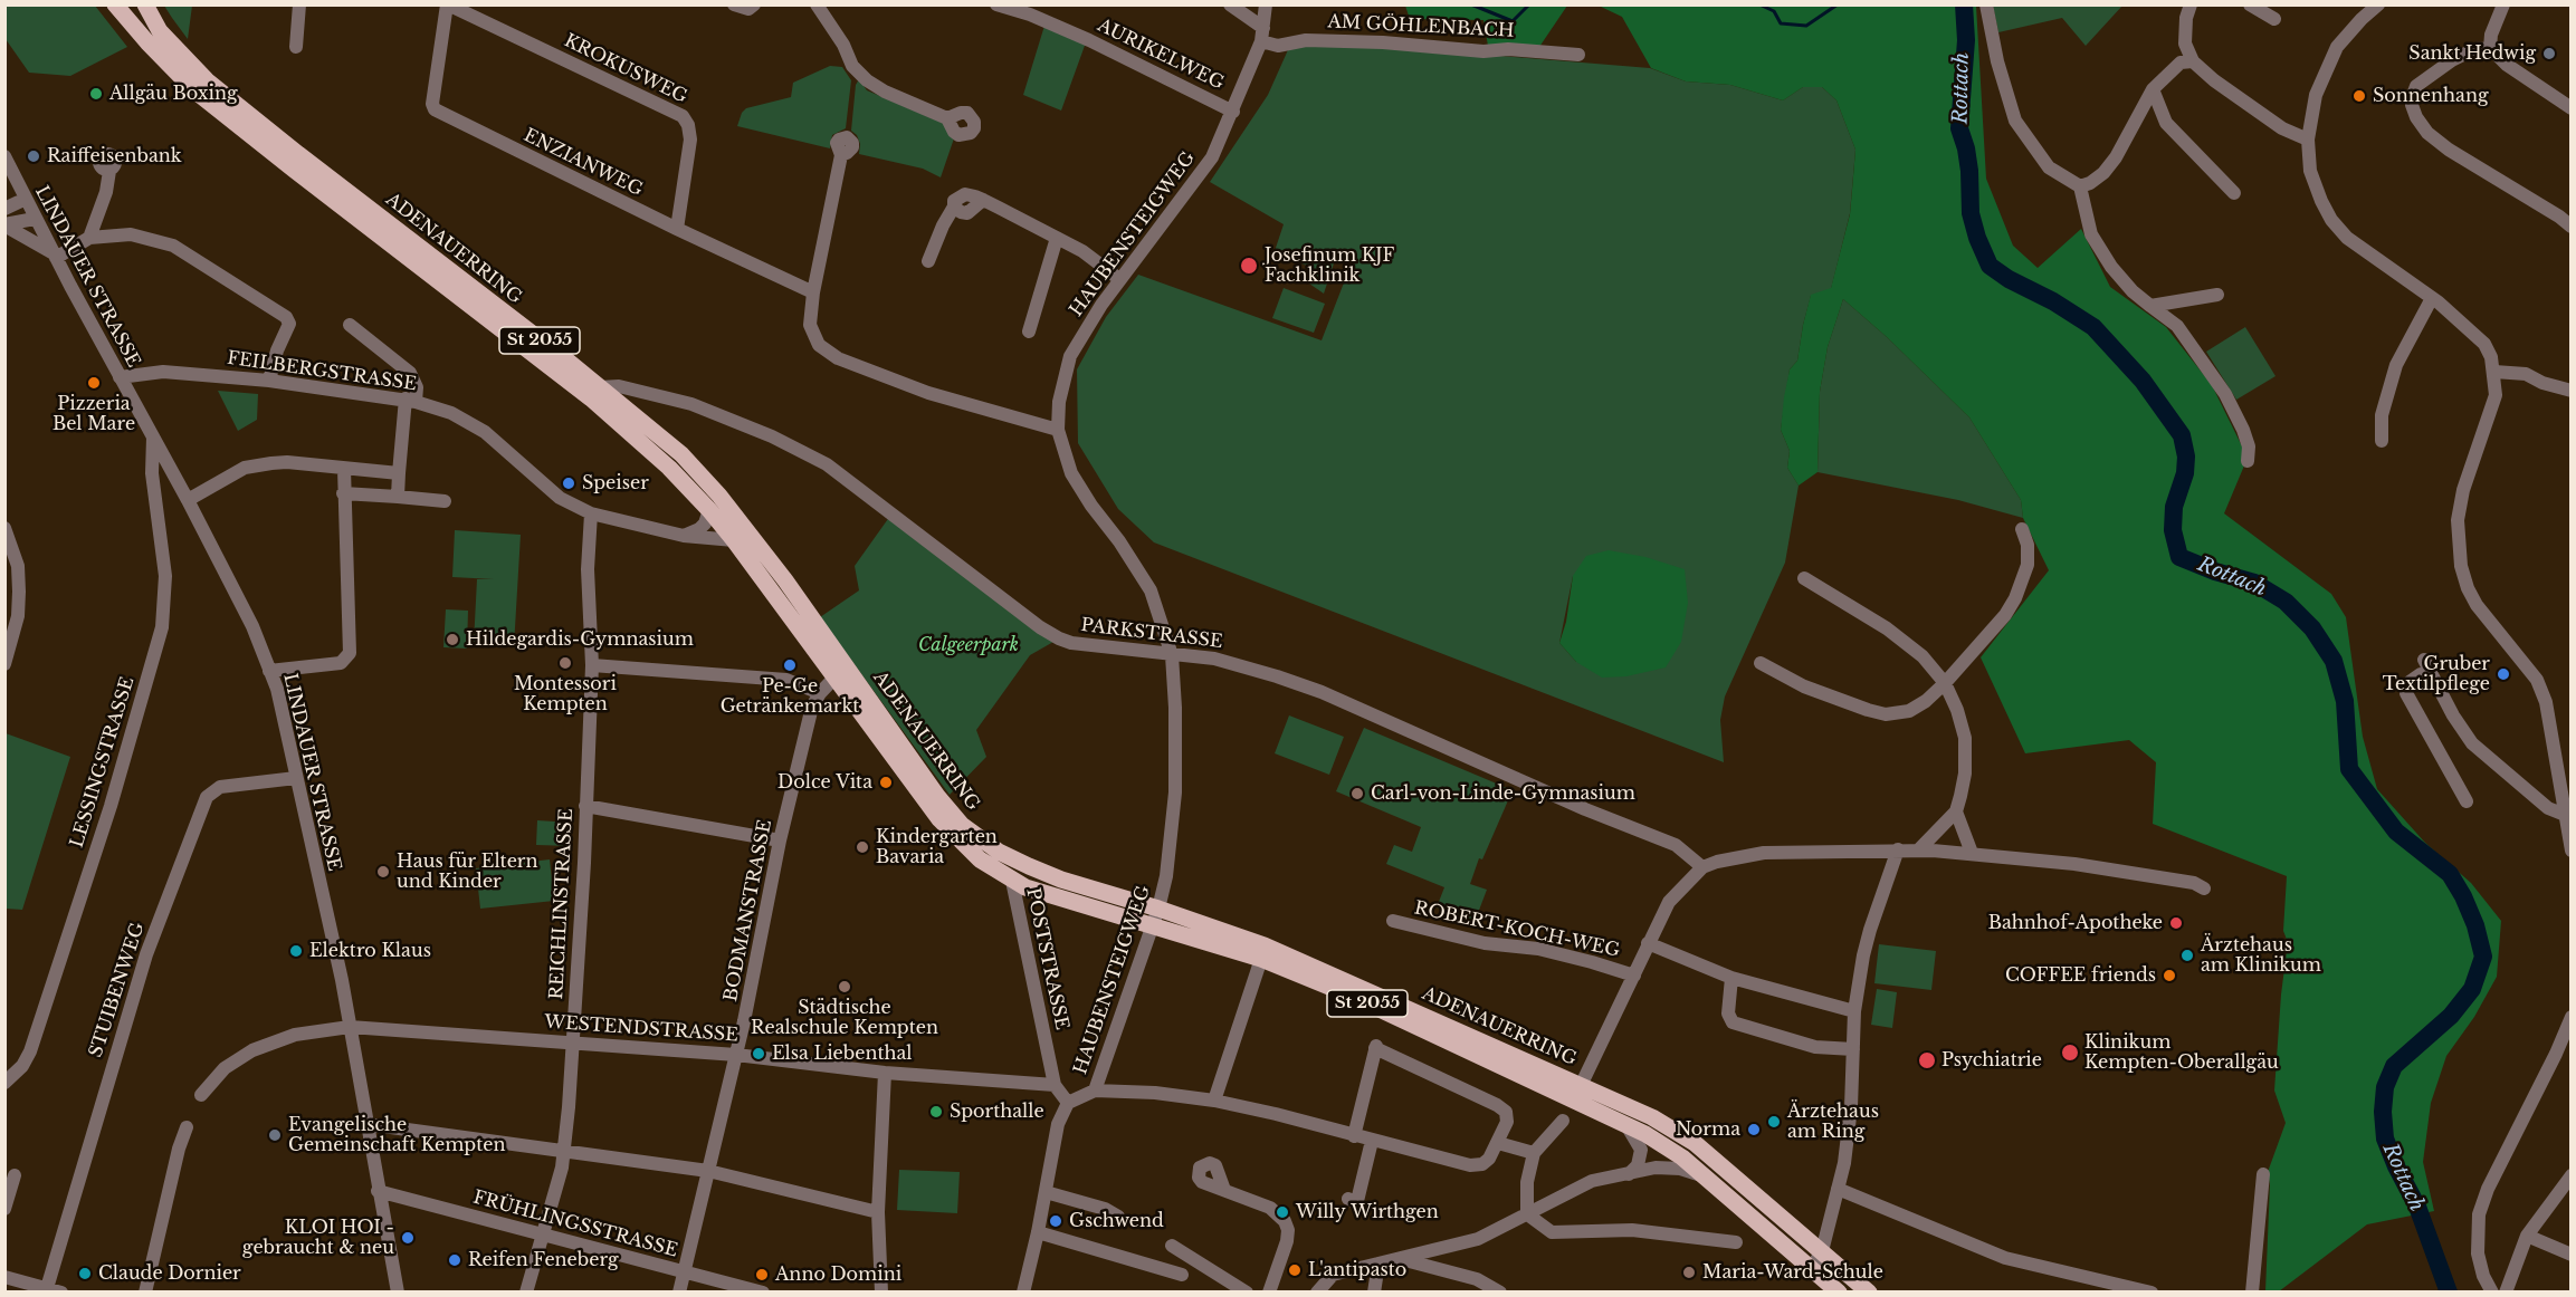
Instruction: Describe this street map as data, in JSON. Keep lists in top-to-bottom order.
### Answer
{
  "streets": {
    "main road": ["ADENAUERRING", "St 2055"],
    "street": [
      "AM GÖHLENBACH",
      "AURIKELWEG",
      "KROKUSWEG",
      "ENZIANWEG",
      "HAUBENSTEIGWEG",
      "LINDAUER STRASSE",
      "FEILBERGSTRASSE",
      "PARKSTRASSE",
      "LESSINGSTRASSE",
      "REICHLINSTRASSE",
      "BODMANSTRASSE",
      "ROBERT-KOCH-WEG",
      "POSTSTRASSE",
      "STUIBENWEG",
      "WESTENDSTRASSE",
      "FRÜHLINGSSTRASSE"
    ]
  },
  "crossings": [
    ["AM GÖHLENBACH", "HAUBENSTEIGWEG"],
    ["AURIKELWEG", "HAUBENSTEIGWEG"],
    ["KROKUSWEG", "ENZIANWEG"],
    ["HAUBENSTEIGWEG", "ADENAUERRING"],
    ["HAUBENSTEIGWEG", "PARKSTRASSE"],
    ["ADENAUERRING", "FEILBERGSTRASSE"],
    ["ADENAUERRING", "PARKSTRASSE"],
    ["ADENAUERRING", "BODMANSTRASSE"],
    ["ADENAUERRING", "POSTSTRASSE"],
    ["LINDAUER STRASSE", "FEILBERGSTRASSE"],
    ["LINDAUER STRASSE", "LESSINGSTRASSE"],
    ["LINDAUER STRASSE", "STUIBENWEG"],
    ["LINDAUER STRASSE", "WESTENDSTRASSE"],
    ["LINDAUER STRASSE", "FRÜHLINGSSTRASSE"],
    ["FEILBERGSTRASSE", "REICHLINSTRASSE"],
    ["REICHLINSTRASSE", "WESTENDSTRASSE"],
    ["REICHLINSTRASSE", "FRÜHLINGSSTRASSE"],
    ["BODMANSTRASSE", "WESTENDSTRASSE"],
    ["BODMANSTRASSE", "FRÜHLINGSSTRASSE"],
    ["POSTSTRASSE", "WESTENDSTRASSE"]
  ],
  "water": ["Rottach"],
  "parks": ["Calgeerpark"],
  "places": [
    "Sankt Hedwig",
    "Allgäu Boxing",
    "Sonnenhang",
    "Raiffeisenbank",
    "Josefinum KJF Fachklinik",
    "Pizzeria Bel Mare",
    "Speiser",
    "Hildegardis-Gymnasium",
    "Montessori Kempten",
    "Pe-Ge Getränkemarkt",
    "Gruber Textilpflege",
    "Dolce Vita",
    "Carl-von-Linde-Gymnasium",
    "Kindergarten Bavaria",
    "Haus für Eltern und Kinder",
    "Bahnhof-Apotheke",
    "Elektro Klaus",
    "Ärztehaus am Klinikum",
    "COFFEE friends",
    "Städtische Realschule Kempten",
    "Klinikum Kempten-Oberallgäu",
    "Elsa Liebenthal",
    "Psychiatrie",
    "Sporthalle",
    "Ärztehaus am Ring",
    "Norma",
    "Evangelische Gemeinschaft Kempten",
    "Willy Wirthgen",
    "Gschwend",
    "KLOI HOI - gebraucht & neu",
    "Reifen Feneberg",
    "L'antipasto",
    "Maria-Ward-Schule",
    "Claude Dornier",
    "Anno Domini"
  ]
}
